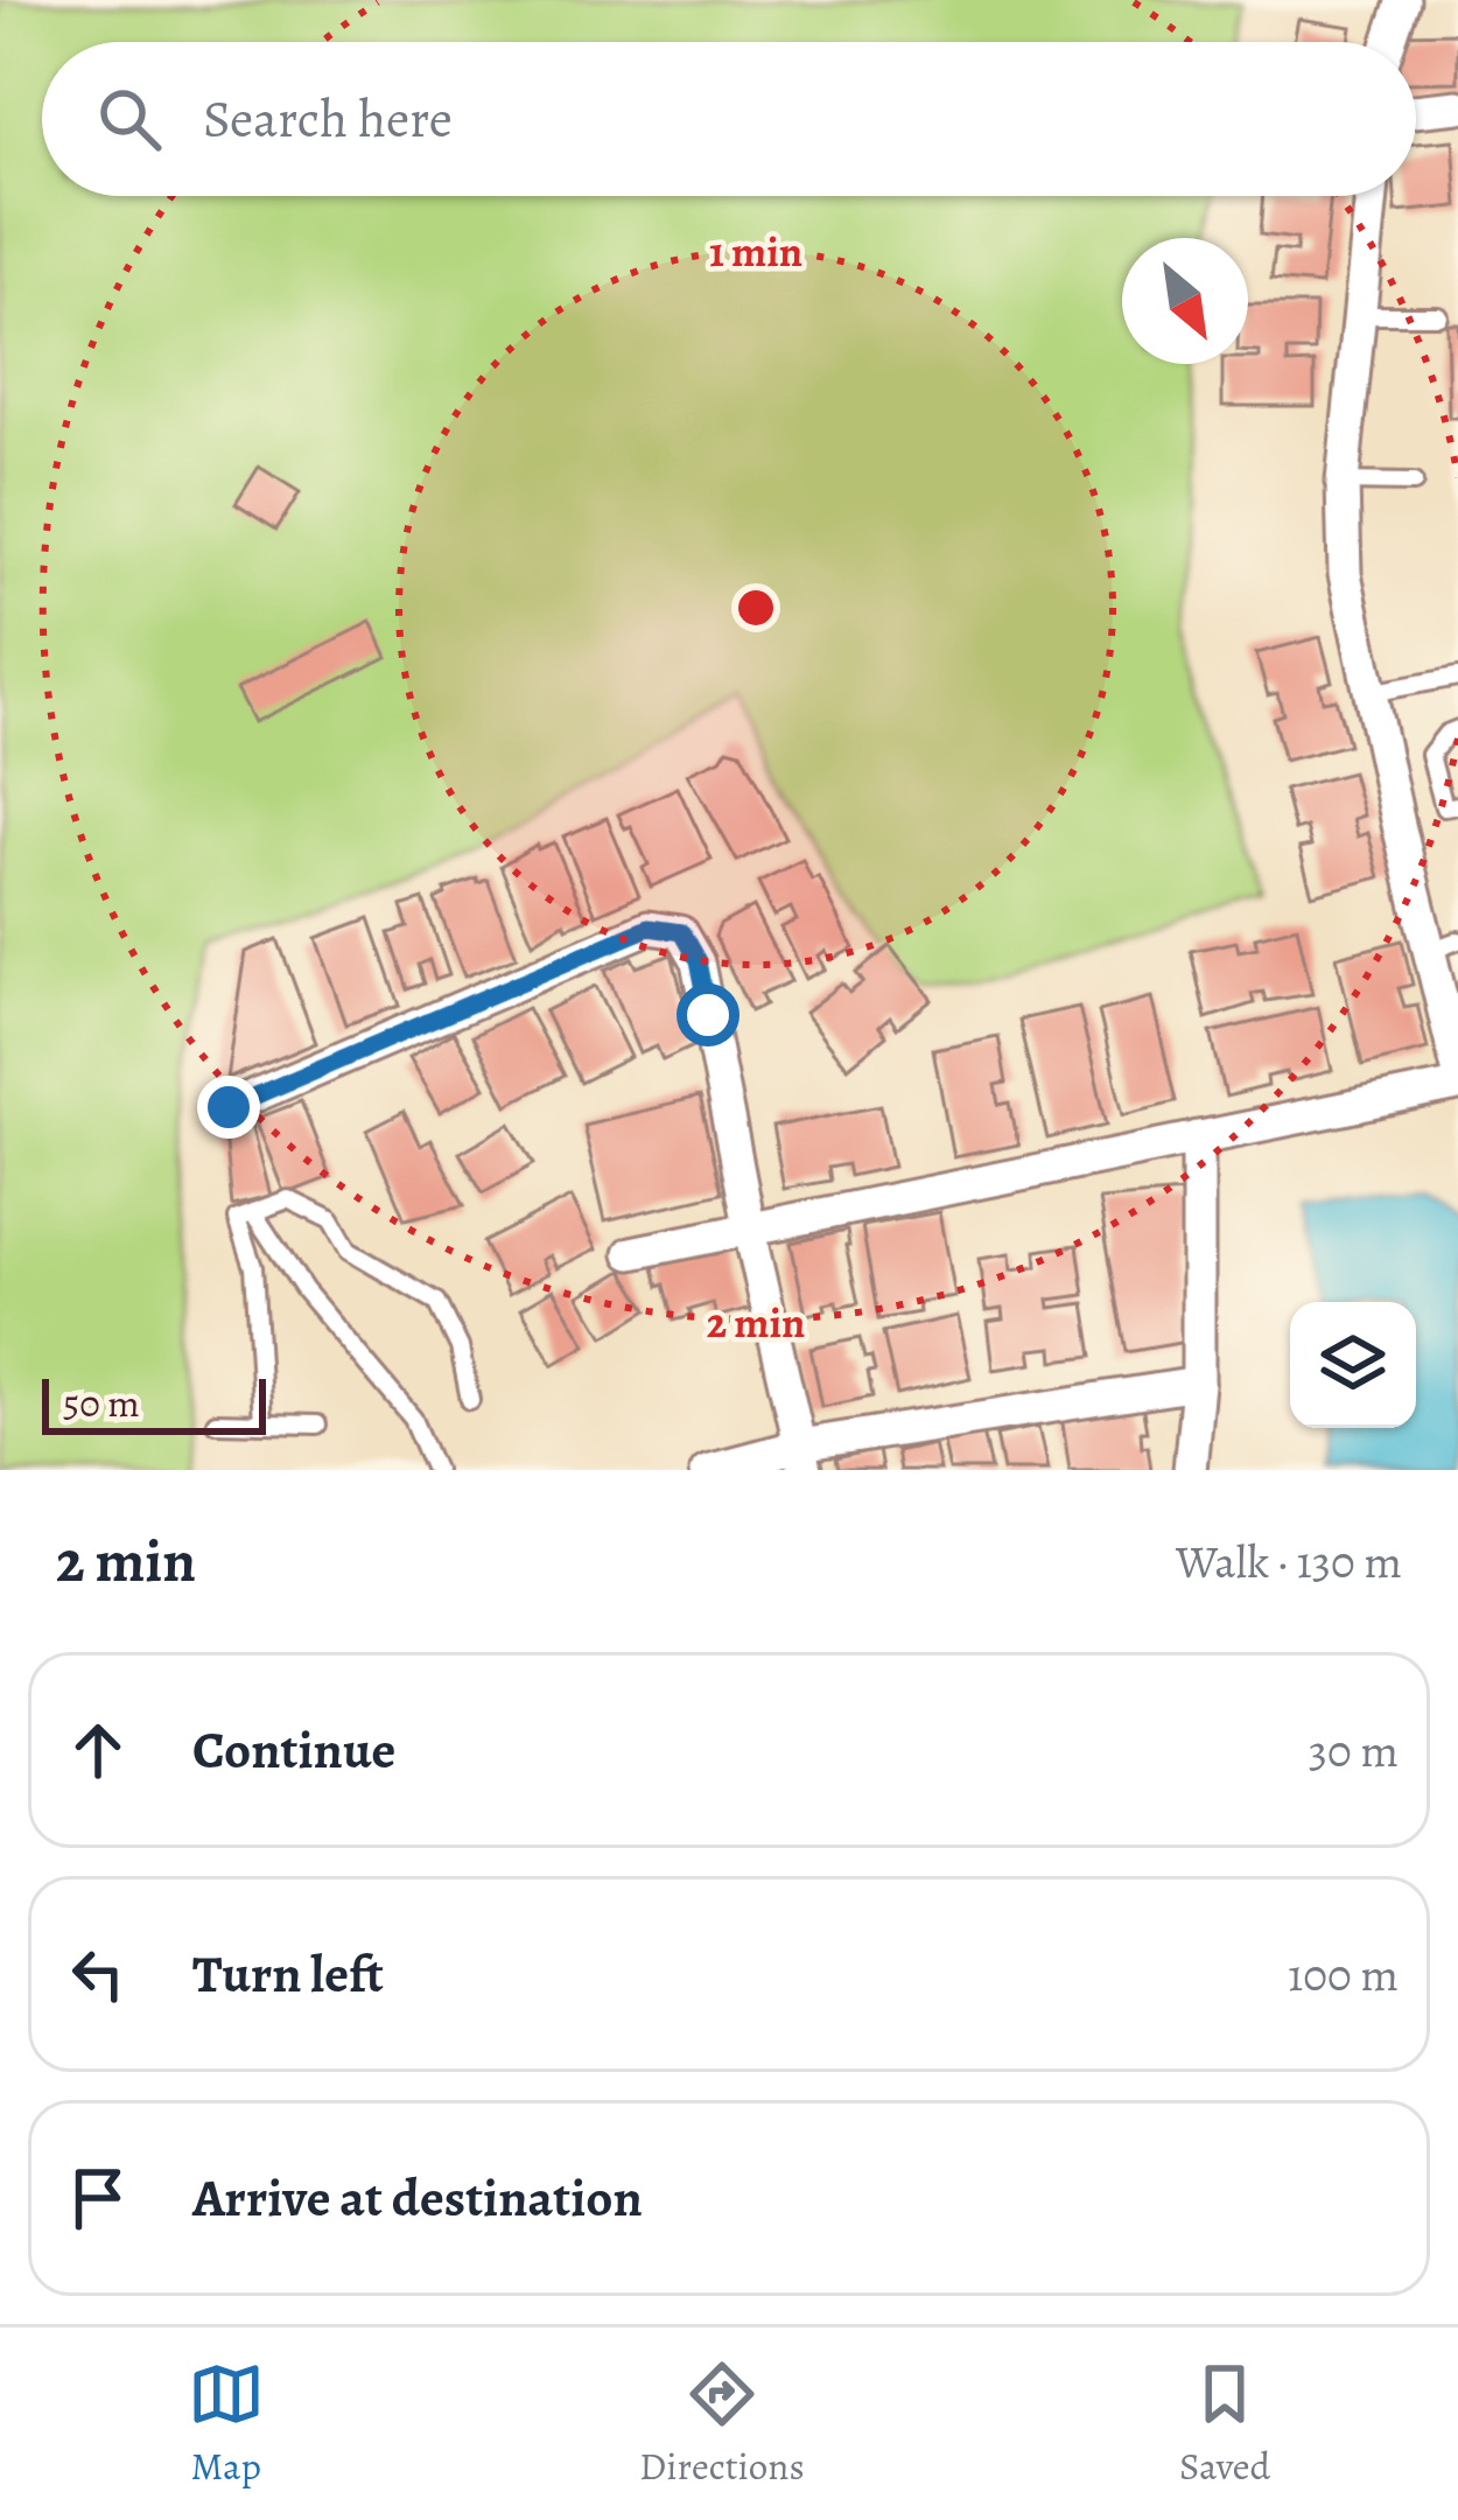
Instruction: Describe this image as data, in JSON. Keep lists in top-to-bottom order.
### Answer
{
  "scale_bar": "50 m",
  "north": "bottom right",
  "page": {
    "search": "Search here",
    "scale": "50 m",
    "heading": ["2 min", "Walk · 130 m"],
    "list": [
      ["Continue", "30 m"],
      ["Turn left", "100 m"],
      "Arrive at destination"
    ],
    "nav": ["Map", "Directions", "Saved"]
  },
  "rings": ["1 min", "2 min"]
}
